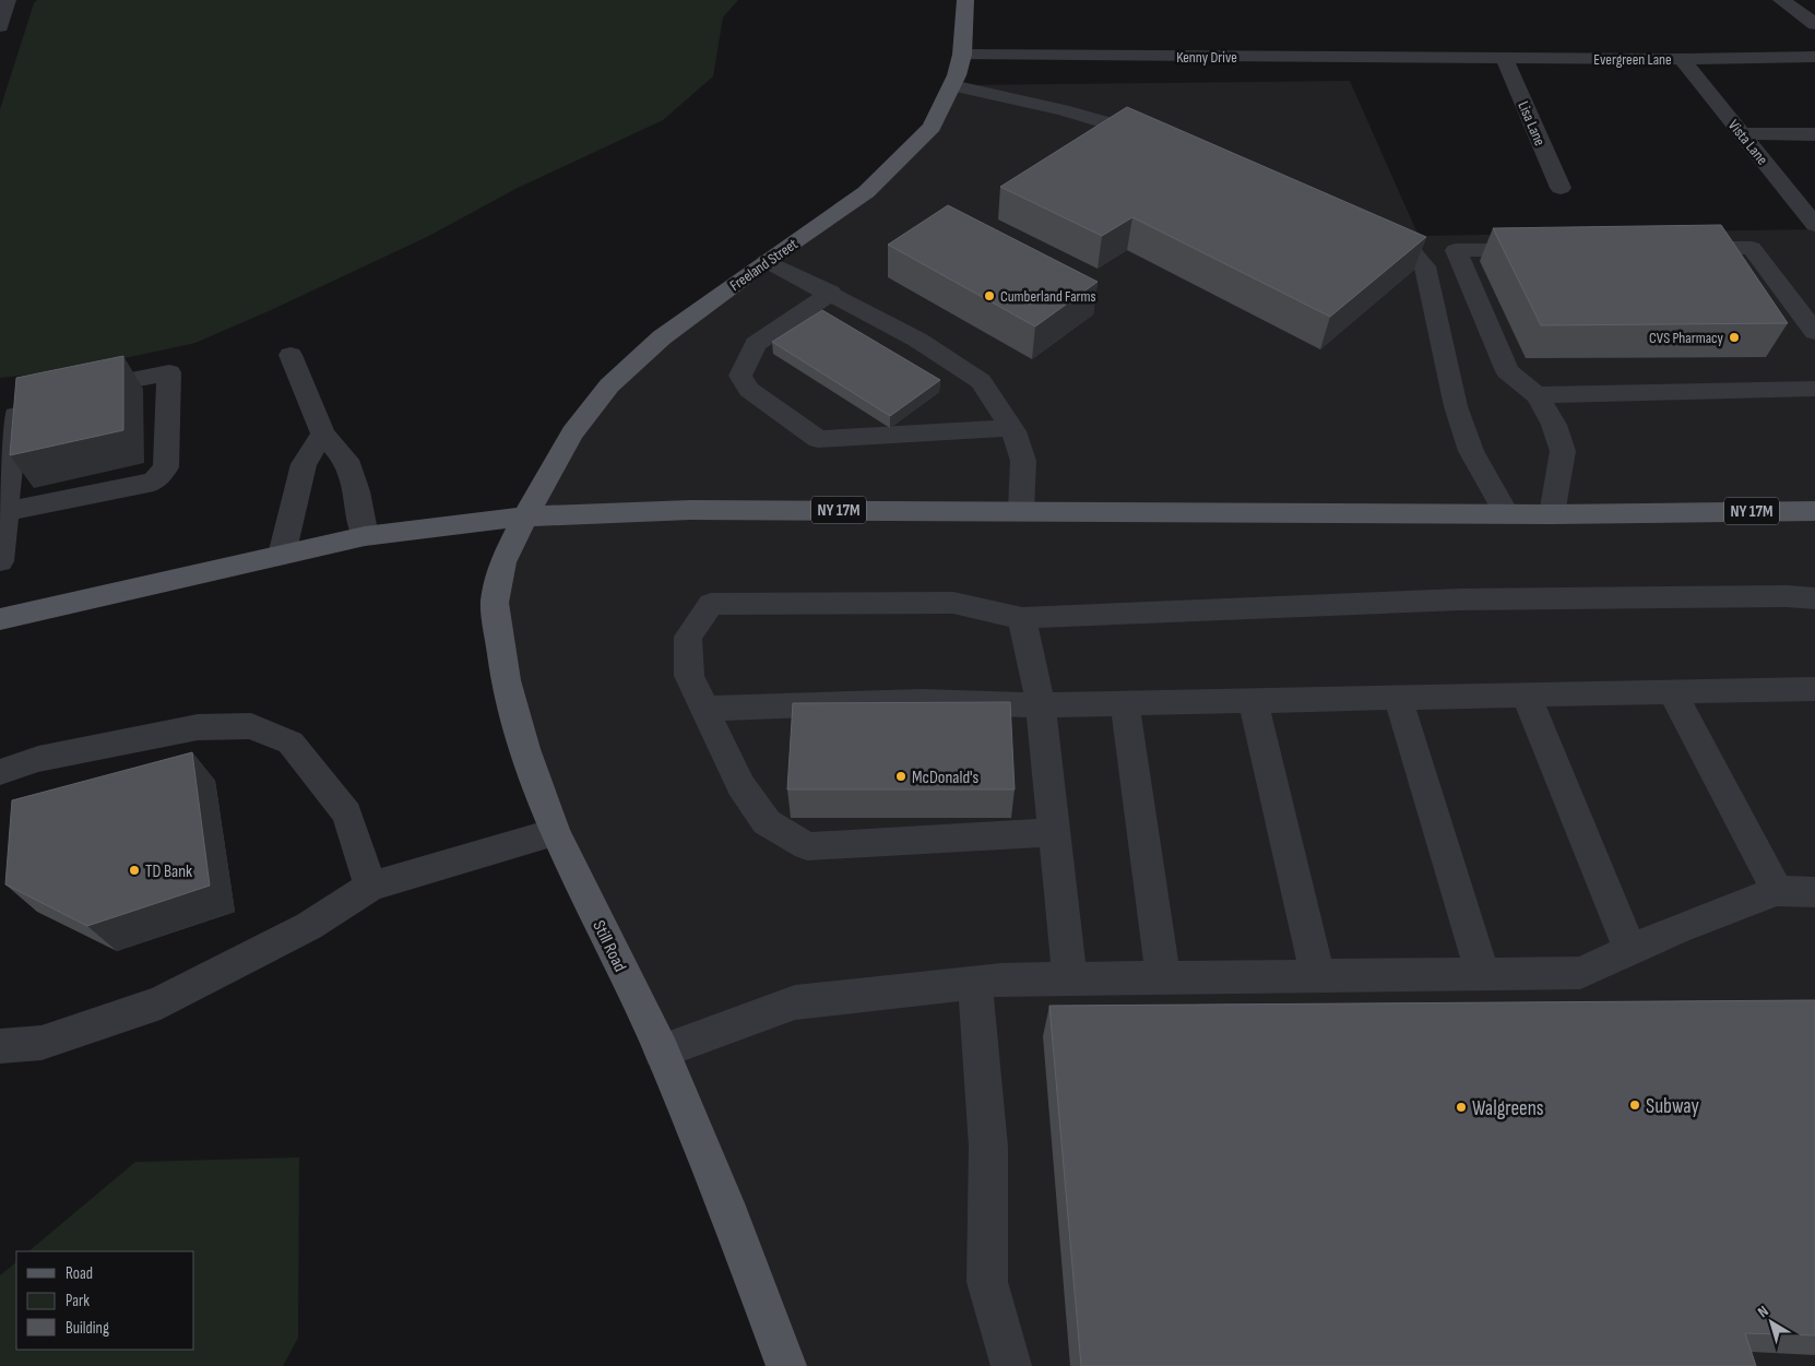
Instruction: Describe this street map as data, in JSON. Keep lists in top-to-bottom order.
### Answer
{
  "streets": {
    "main road": ["Freeland Street", "NY 17M", "Still Road"],
    "street": [
      "Kenny Drive",
      "Evergreen Lane",
      "Lisa Lane",
      "Vista Lane"
    ]
  },
  "crossings": [
    ["Kenny Drive", "Evergreen Lane"],
    ["Kenny Drive", "Freeland Street"],
    ["Evergreen Lane", "Lisa Lane"],
    ["Evergreen Lane", "Vista Lane"],
    ["Freeland Street", "NY 17M"],
    ["Freeland Street", "Still Road"],
    ["NY 17M", "Still Road"]
  ],
  "places": [
    "Cumberland Farms",
    "CVS Pharmacy",
    "McDonald's",
    "TD Bank",
    "Subway",
    "Walgreens"
  ],
  "legend": ["Road", "Park", "Building"],
  "north": "top left"
}
